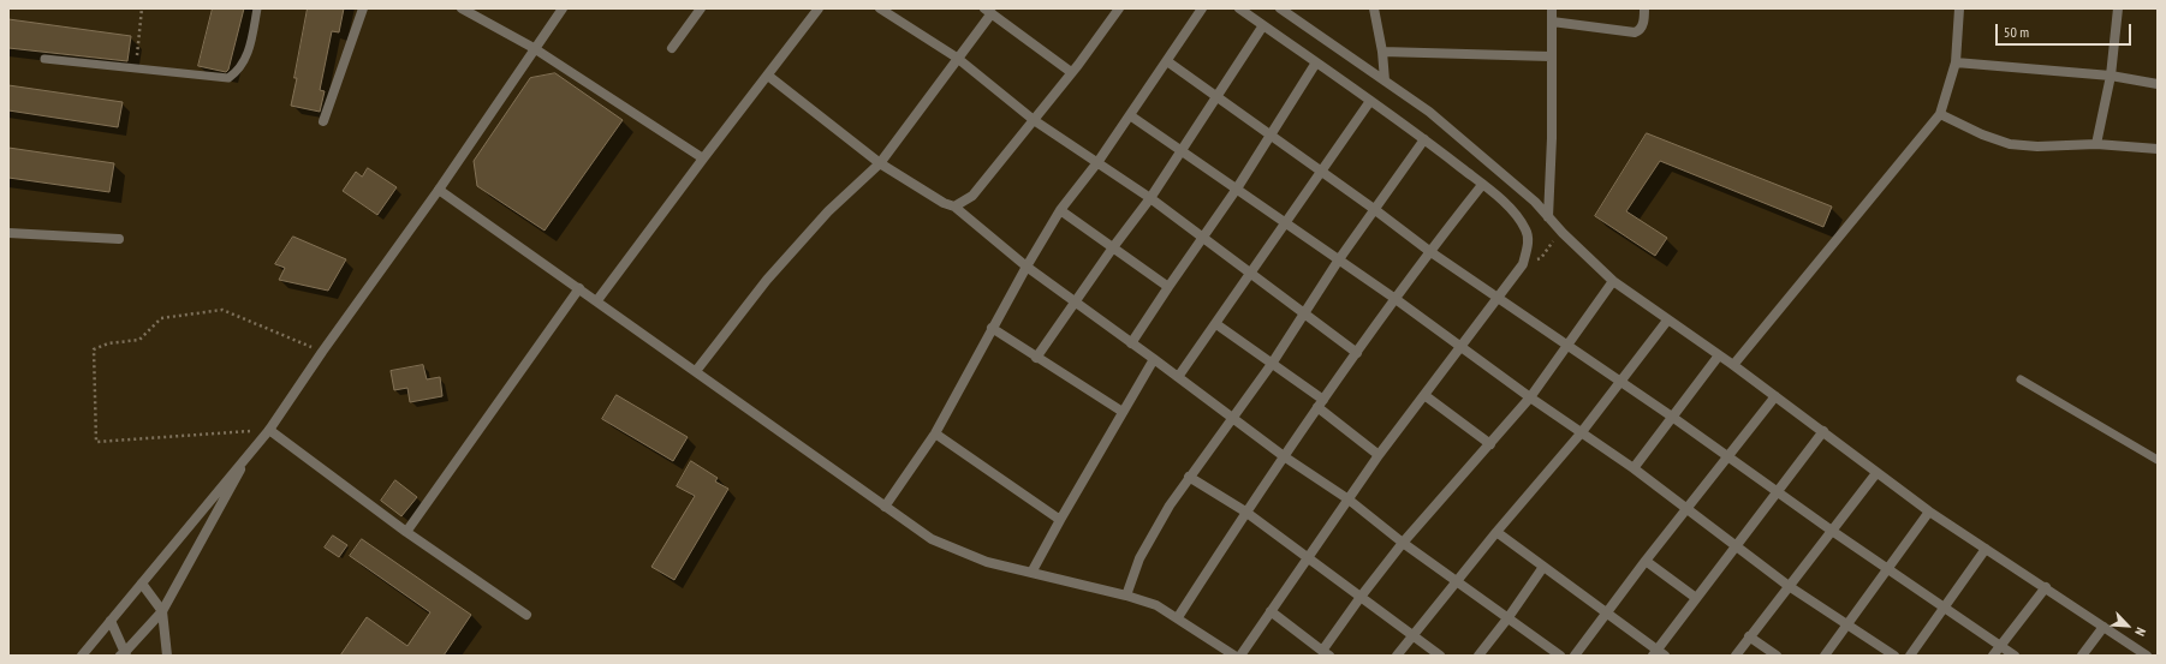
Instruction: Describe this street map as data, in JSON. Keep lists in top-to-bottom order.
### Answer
{
  "scale_bar": "50 m",
  "north": "bottom right"
}
